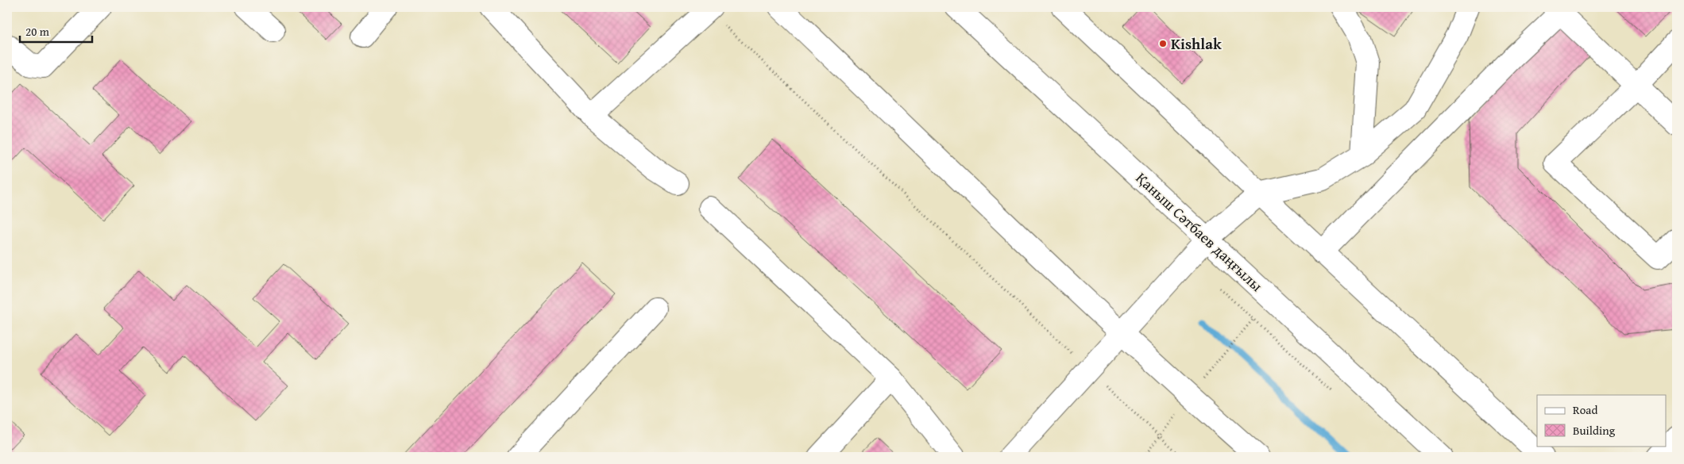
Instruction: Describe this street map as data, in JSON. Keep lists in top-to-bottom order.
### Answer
{
  "streets": {
    "main road": ["Қаныш Сәтбаев даңғылы"]
  },
  "places": ["Kishlak"],
  "legend": ["Road", "Building"],
  "scale_bar": "20 m"
}
